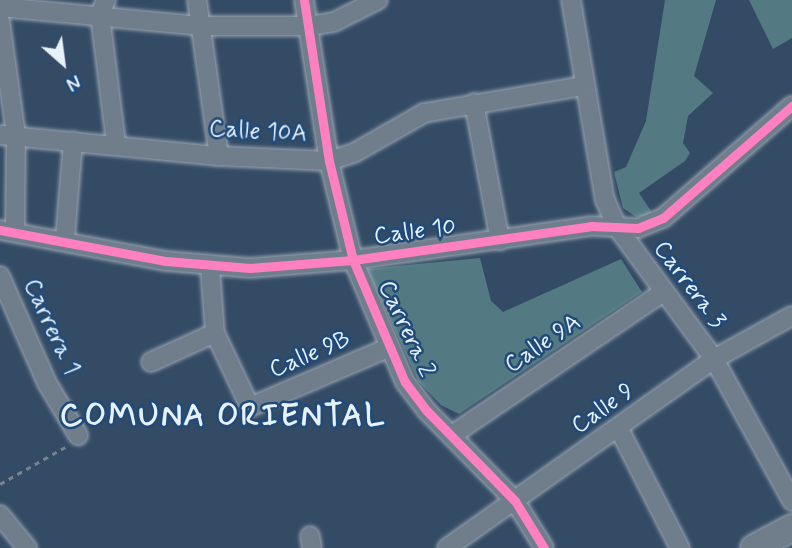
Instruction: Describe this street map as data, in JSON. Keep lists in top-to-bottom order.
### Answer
{
  "streets": {
    "street": [
      "Calle 10A",
      "Calle 10",
      "Carrera 3",
      "Carrera 1",
      "Carrera 2",
      "Calle 9A",
      "Calle 9B",
      "Calle 9"
    ]
  },
  "crossings": [
    ["Calle 10A", "Carrera 3"],
    ["Calle 10A", "Carrera 2"],
    ["Calle 10", "Carrera 3"],
    ["Calle 10", "Carrera 2"],
    ["Carrera 3", "Calle 9A"],
    ["Carrera 3", "Calle 9"],
    ["Carrera 2", "Calle 9A"],
    ["Carrera 2", "Calle 9B"],
    ["Carrera 2", "Calle 9"]
  ],
  "districts": ["COMUNA ORIENTAL"],
  "north": "bottom right"
}
